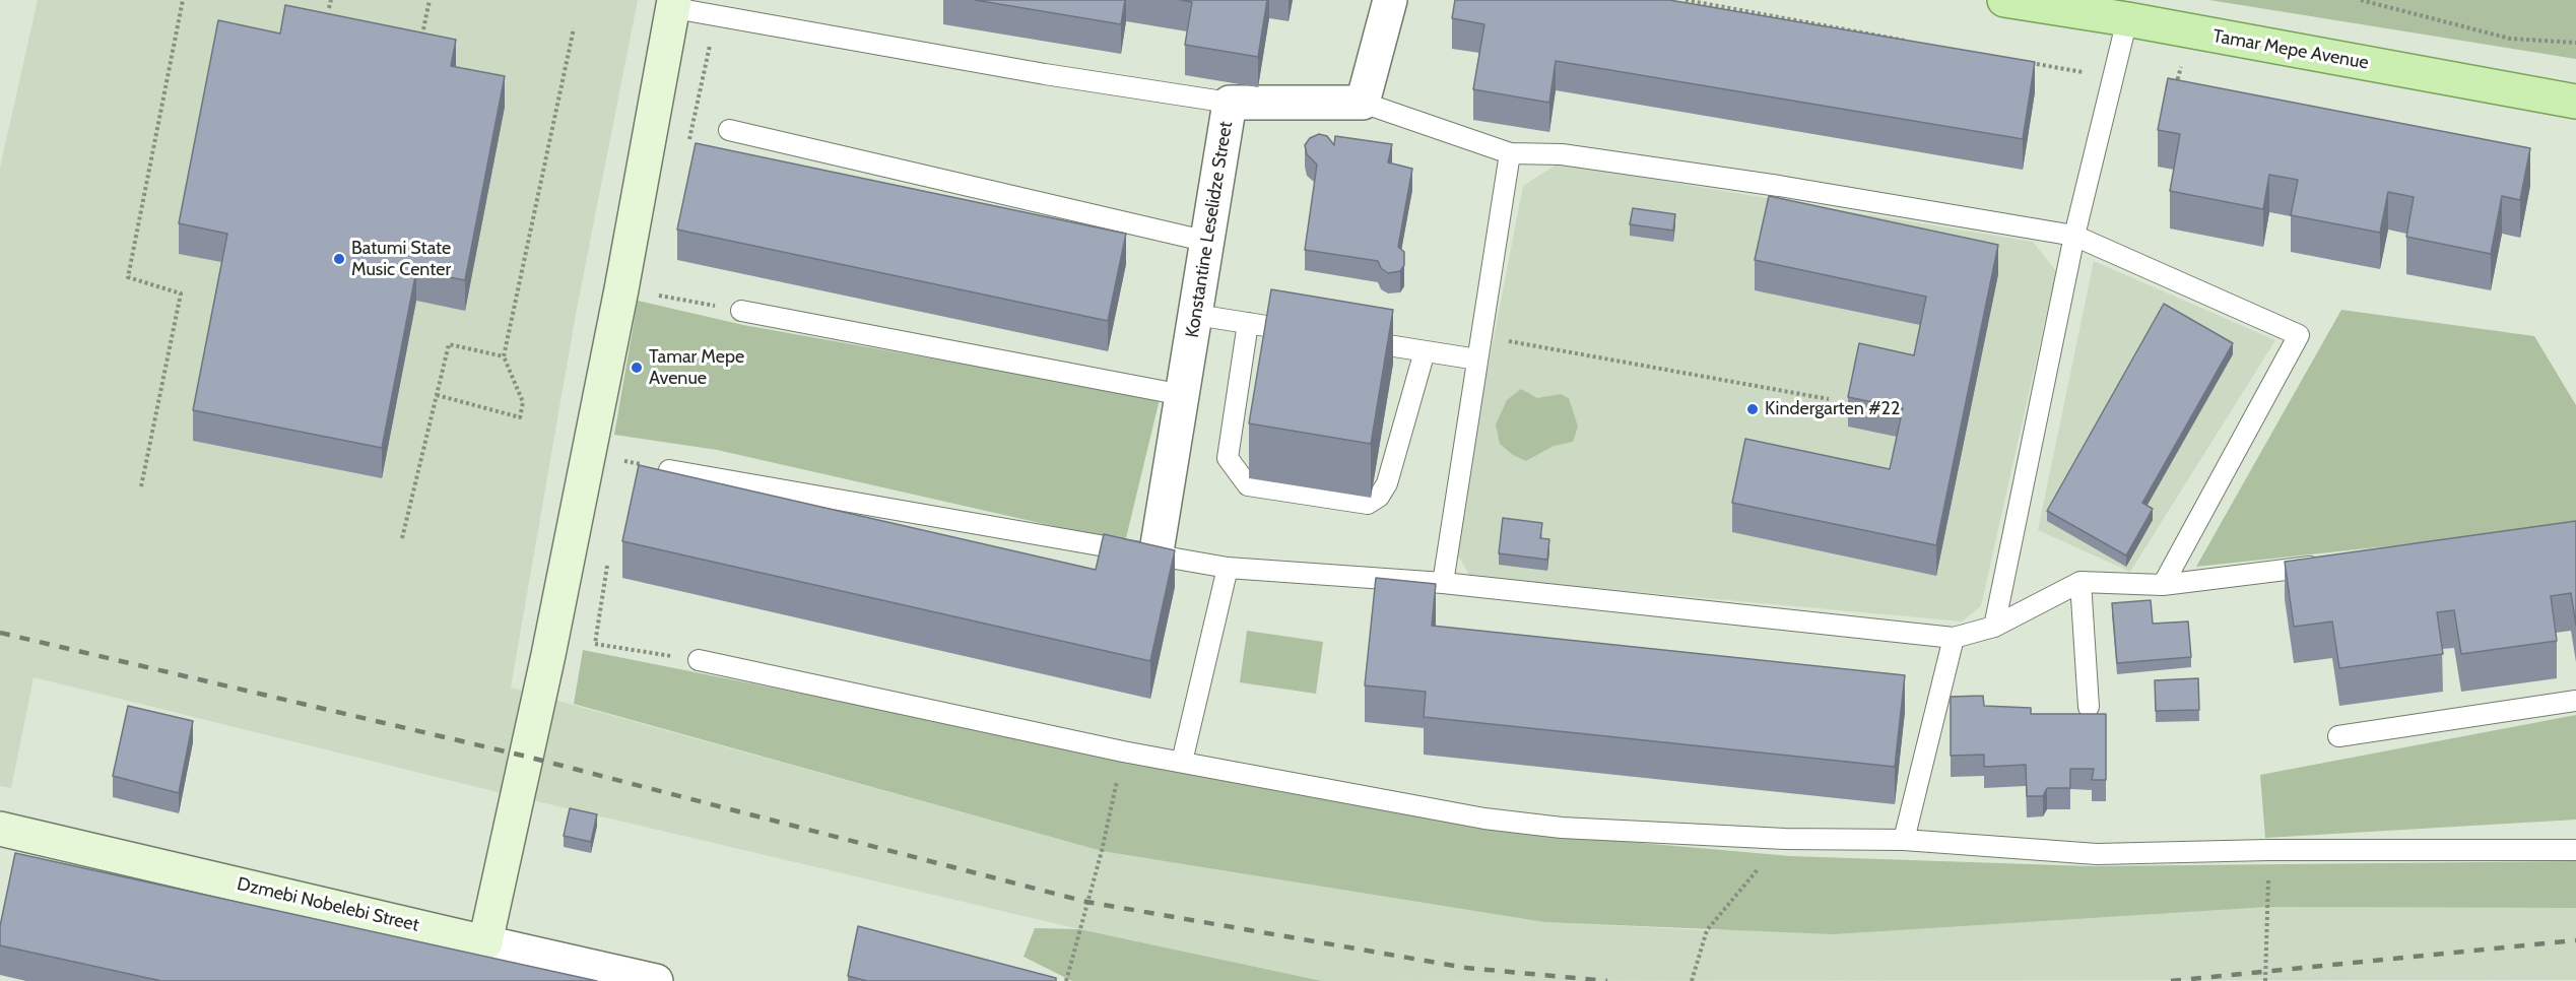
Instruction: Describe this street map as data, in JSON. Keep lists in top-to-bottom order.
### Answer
{
  "streets": {
    "main road": ["Tamar Mepe Avenue"],
    "street": ["Konstantine Leselidze Street", "Dzmebi Nobelebi Street"]
  },
  "places": ["Batumi State Music Center", "Tamar Mepe Avenue", "Kindergarten #22"]
}
